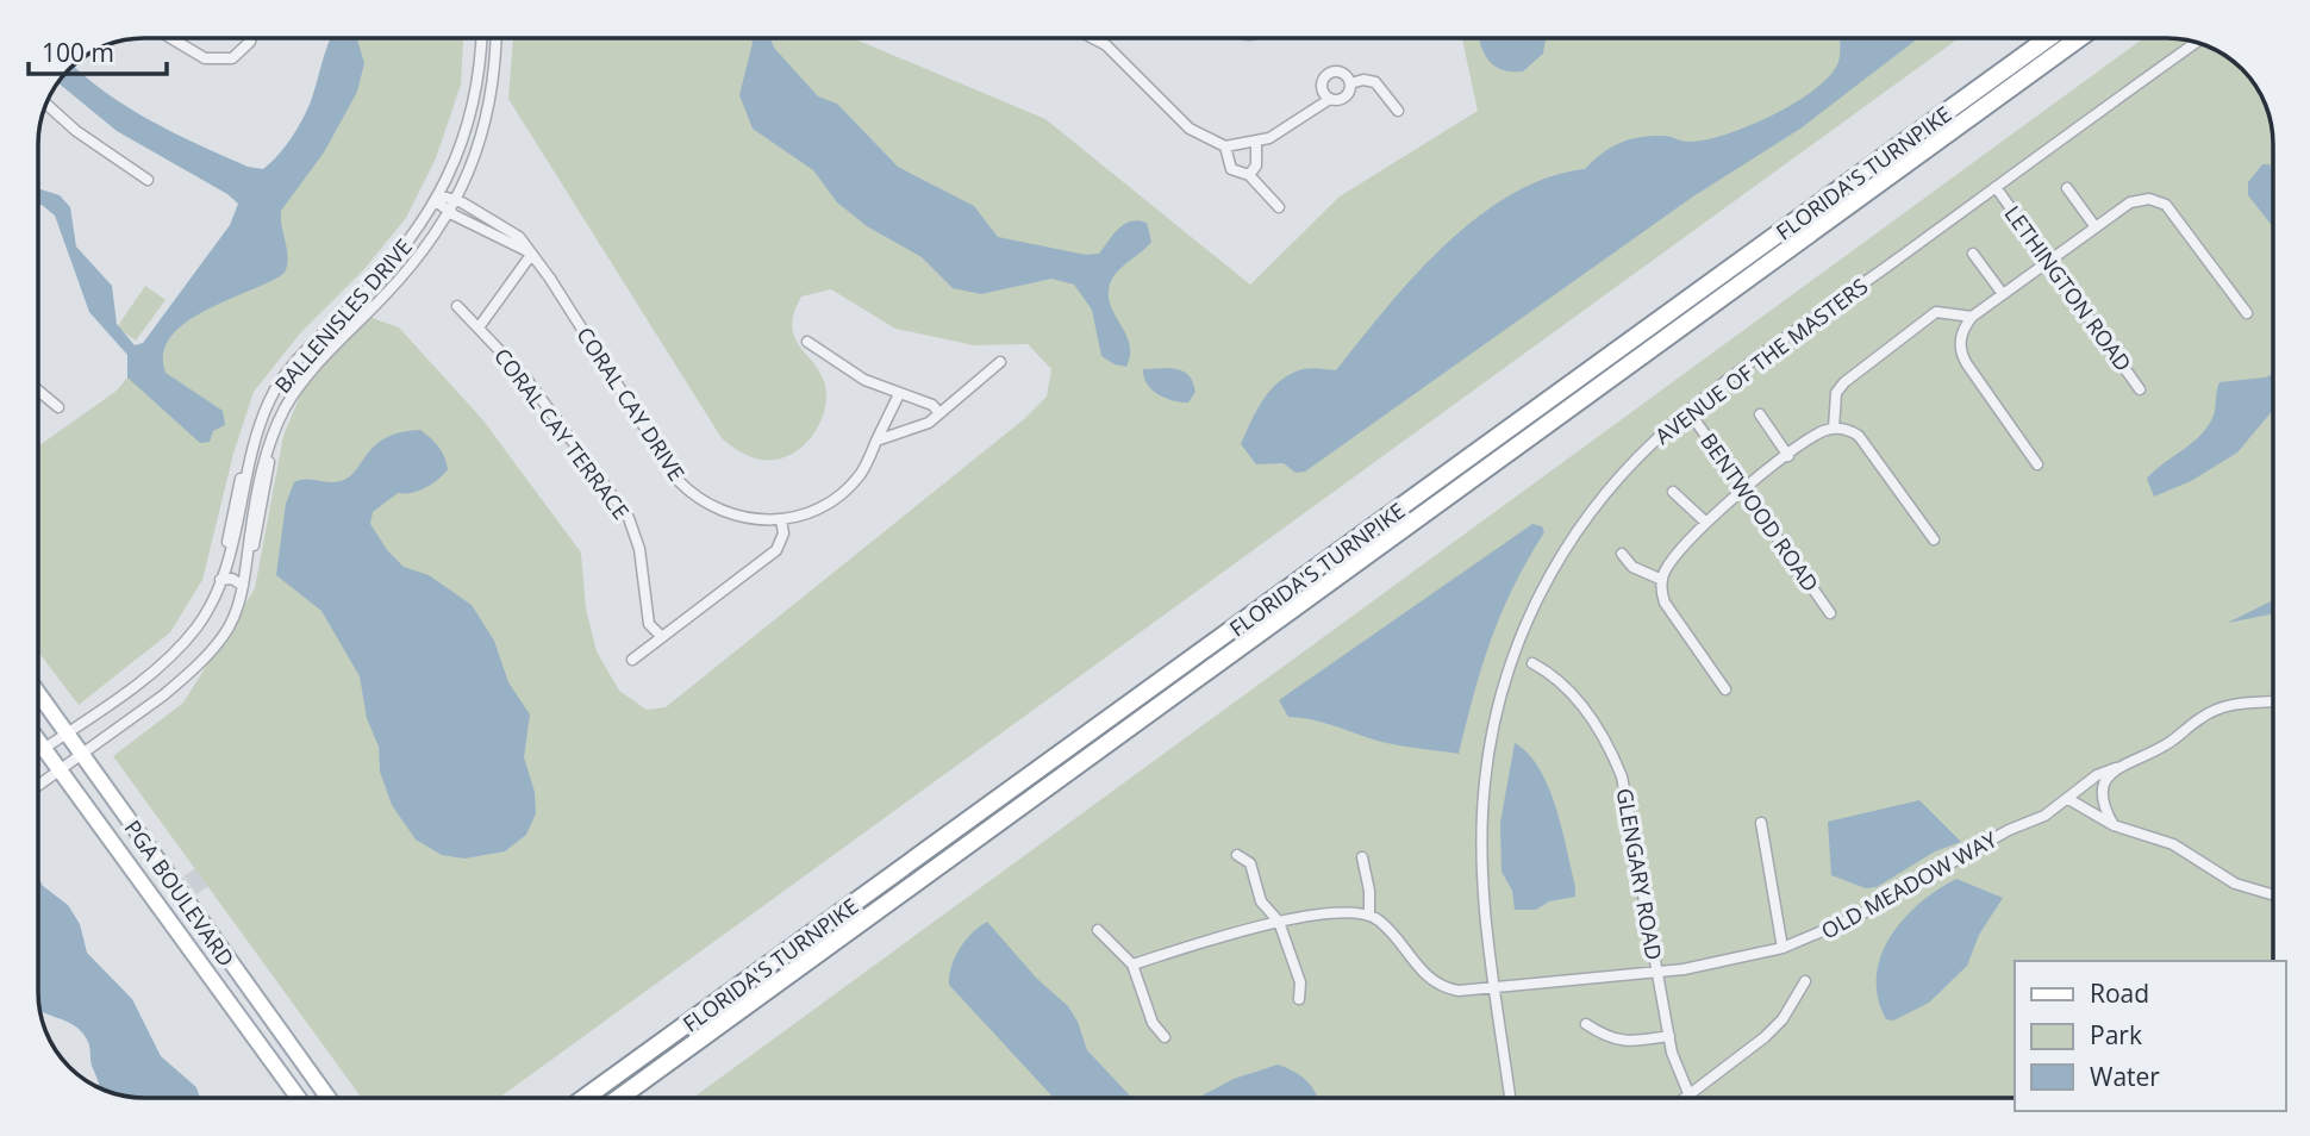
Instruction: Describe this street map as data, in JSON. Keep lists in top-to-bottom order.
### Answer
{
  "streets": {
    "highway": ["FLORIDA'S TURNPIKE"],
    "main road": ["PGA BOULEVARD"],
    "street": [
      "LETHINGTON ROAD",
      "BALLENISLES DRIVE",
      "AVENUE OF THE MASTERS",
      "CORAL CAY DRIVE",
      "CORAL CAY TERRACE",
      "BENTWOOD ROAD",
      "GLENGARY ROAD",
      "OLD MEADOW WAY"
    ]
  },
  "crossings": [
    ["LETHINGTON ROAD", "AVENUE OF THE MASTERS"],
    ["BALLENISLES DRIVE", "CORAL CAY DRIVE"],
    ["BALLENISLES DRIVE", "PGA BOULEVARD"],
    ["AVENUE OF THE MASTERS", "BENTWOOD ROAD"],
    ["AVENUE OF THE MASTERS", "OLD MEADOW WAY"],
    ["CORAL CAY DRIVE", "CORAL CAY TERRACE"],
    ["GLENGARY ROAD", "OLD MEADOW WAY"]
  ],
  "legend": ["Road", "Park", "Water"],
  "scale_bar": "100 m"
}
